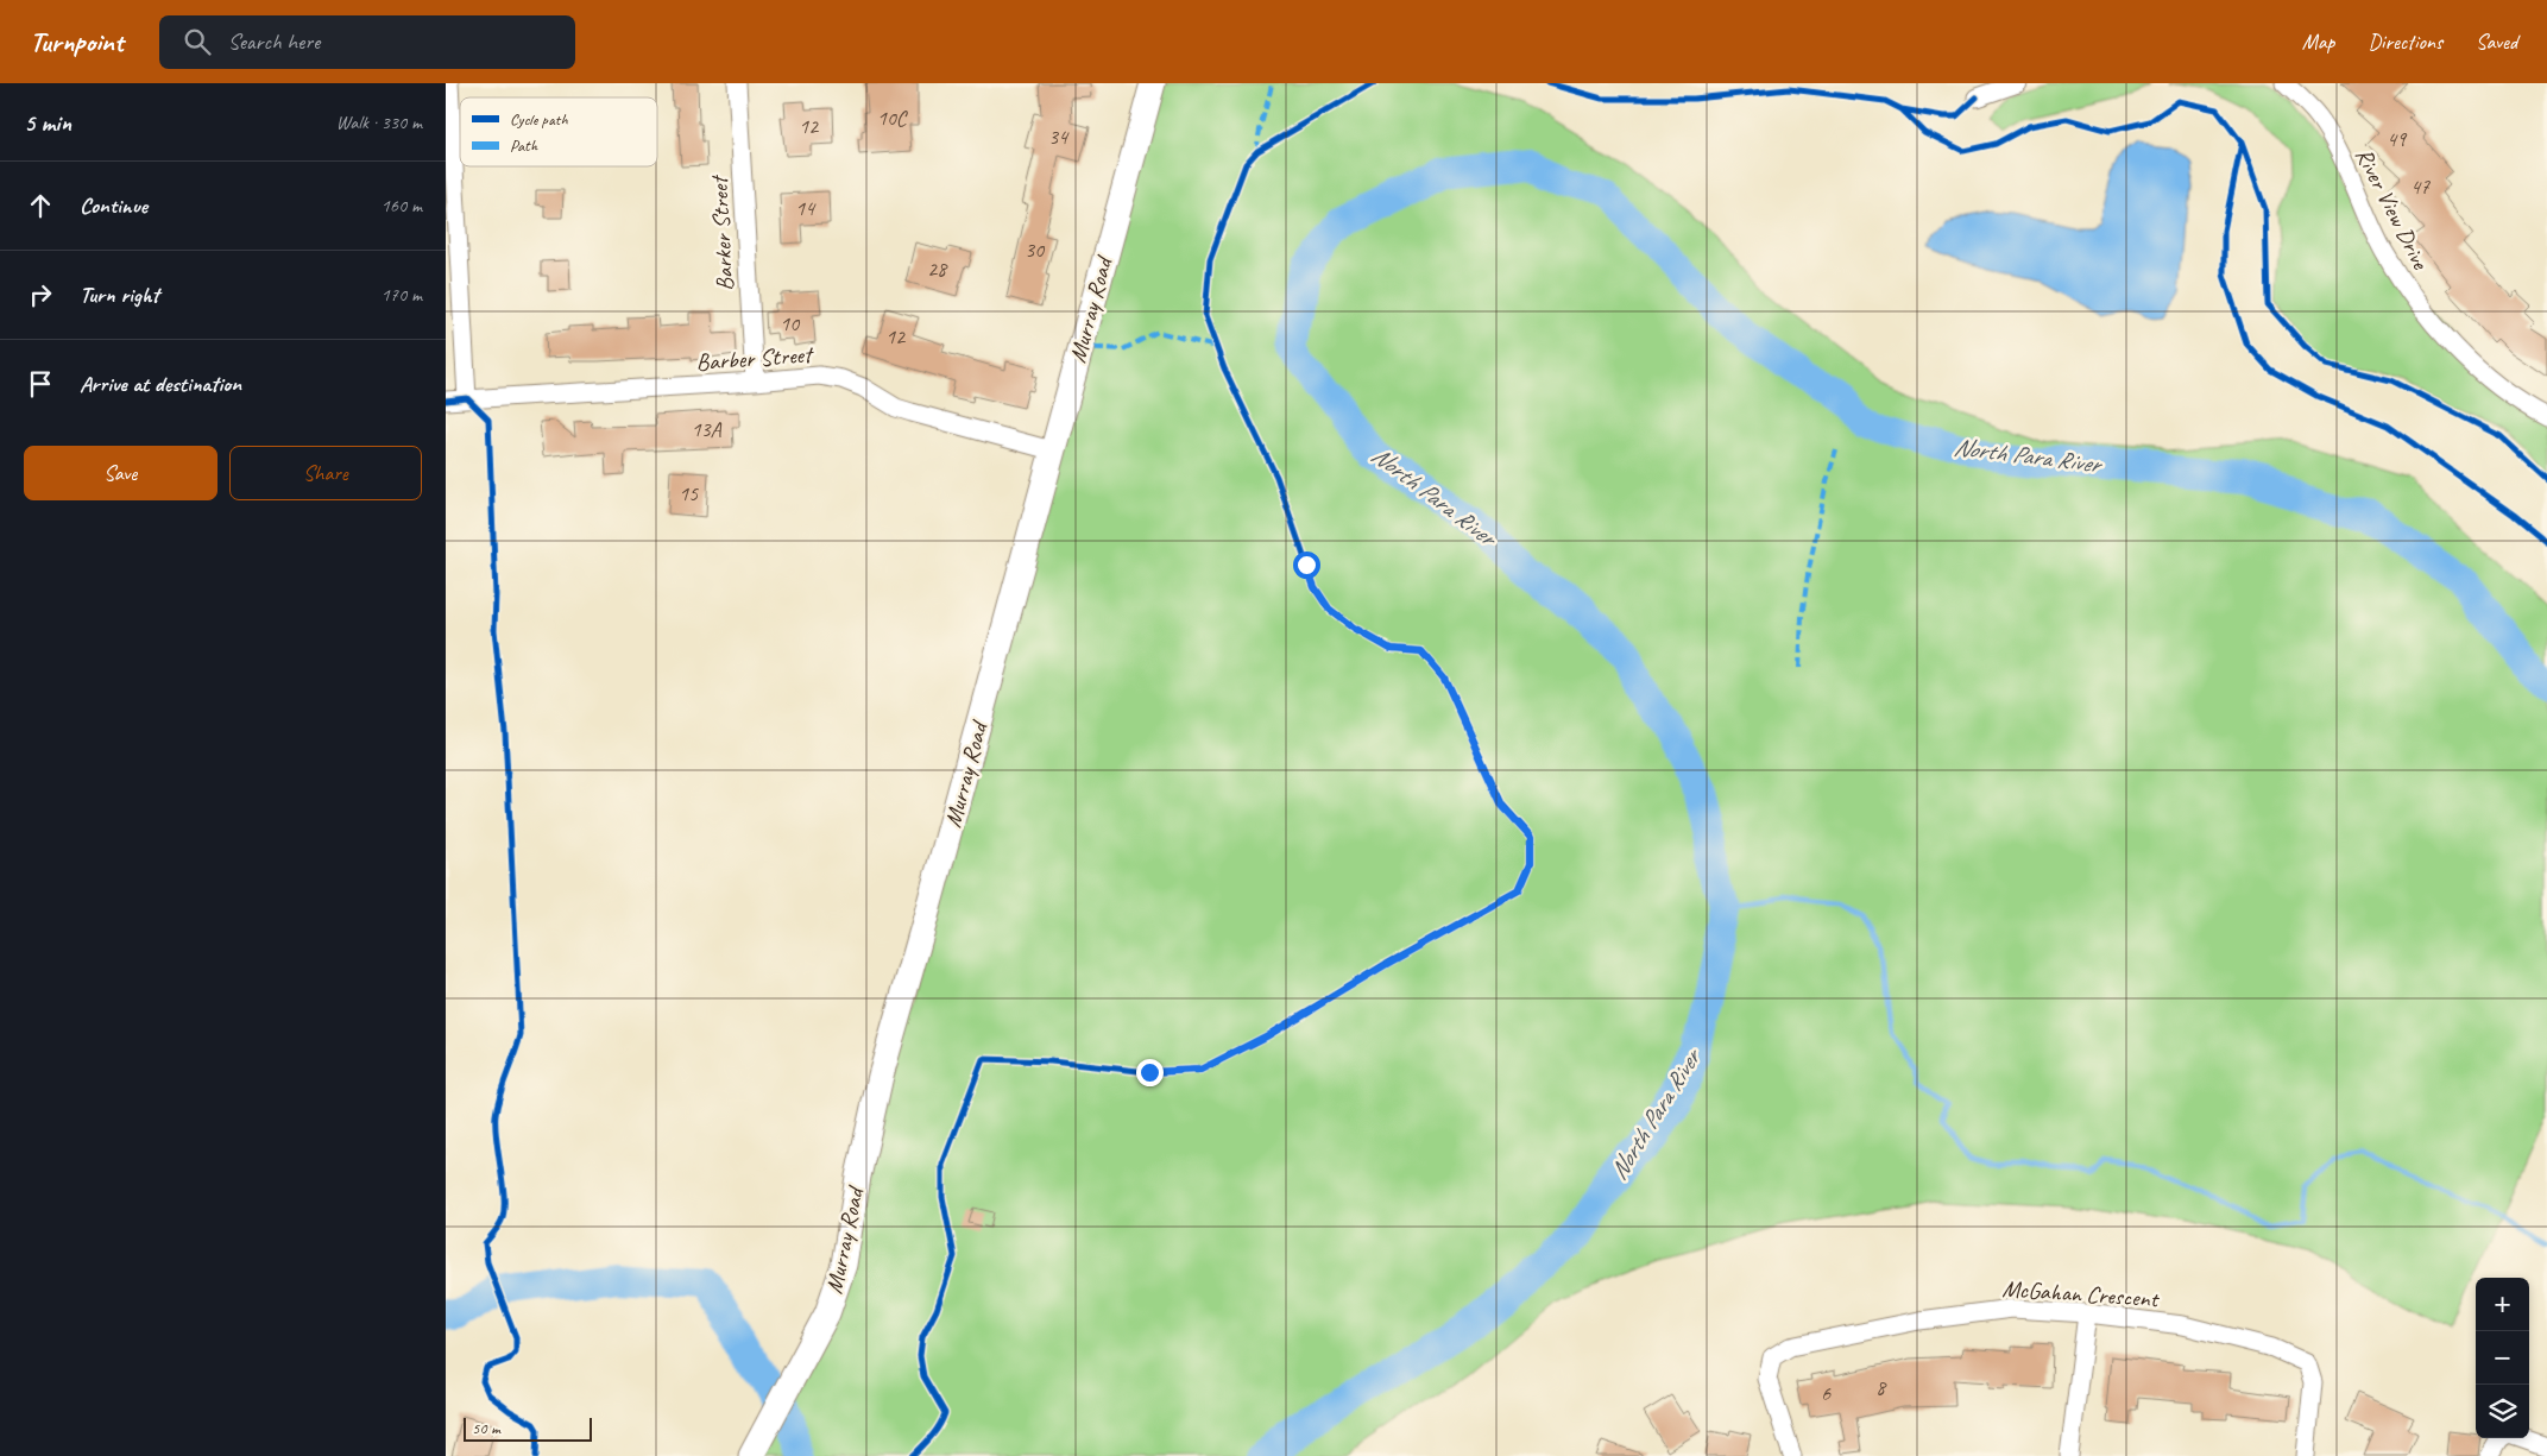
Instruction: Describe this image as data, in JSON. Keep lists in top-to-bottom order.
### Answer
{
  "streets": {
    "street": [
      "River View Drive",
      "Barker Street",
      "Murray Road",
      "Barber Street",
      "McGahan Crescent"
    ]
  },
  "crossings": [
    ["Barker Street", "Barber Street"],
    ["Murray Road", "Barber Street"]
  ],
  "water": ["North Para River"],
  "house_numbers": [
    "10C",
    "12",
    "34",
    "49",
    "47",
    "14",
    "30",
    "28",
    "10",
    "12",
    "13A",
    "15",
    "8",
    "6"
  ],
  "legend": ["Cycle path", "Path"],
  "scale_bar": "50 m",
  "page": {
    "header": "Turnpoint",
    "search": "Search here",
    "nav": ["Map", "Directions", "Saved"],
    "heading": ["5 min", "Walk · 330 m"],
    "list": [
      ["Continue", "160 m"],
      ["Turn right", "170 m"],
      "Arrive at destination"
    ],
    "buttons": ["Save", "Share"],
    "map_buttons": ["+", "−"],
    "scale": "50 m"
  }
}
